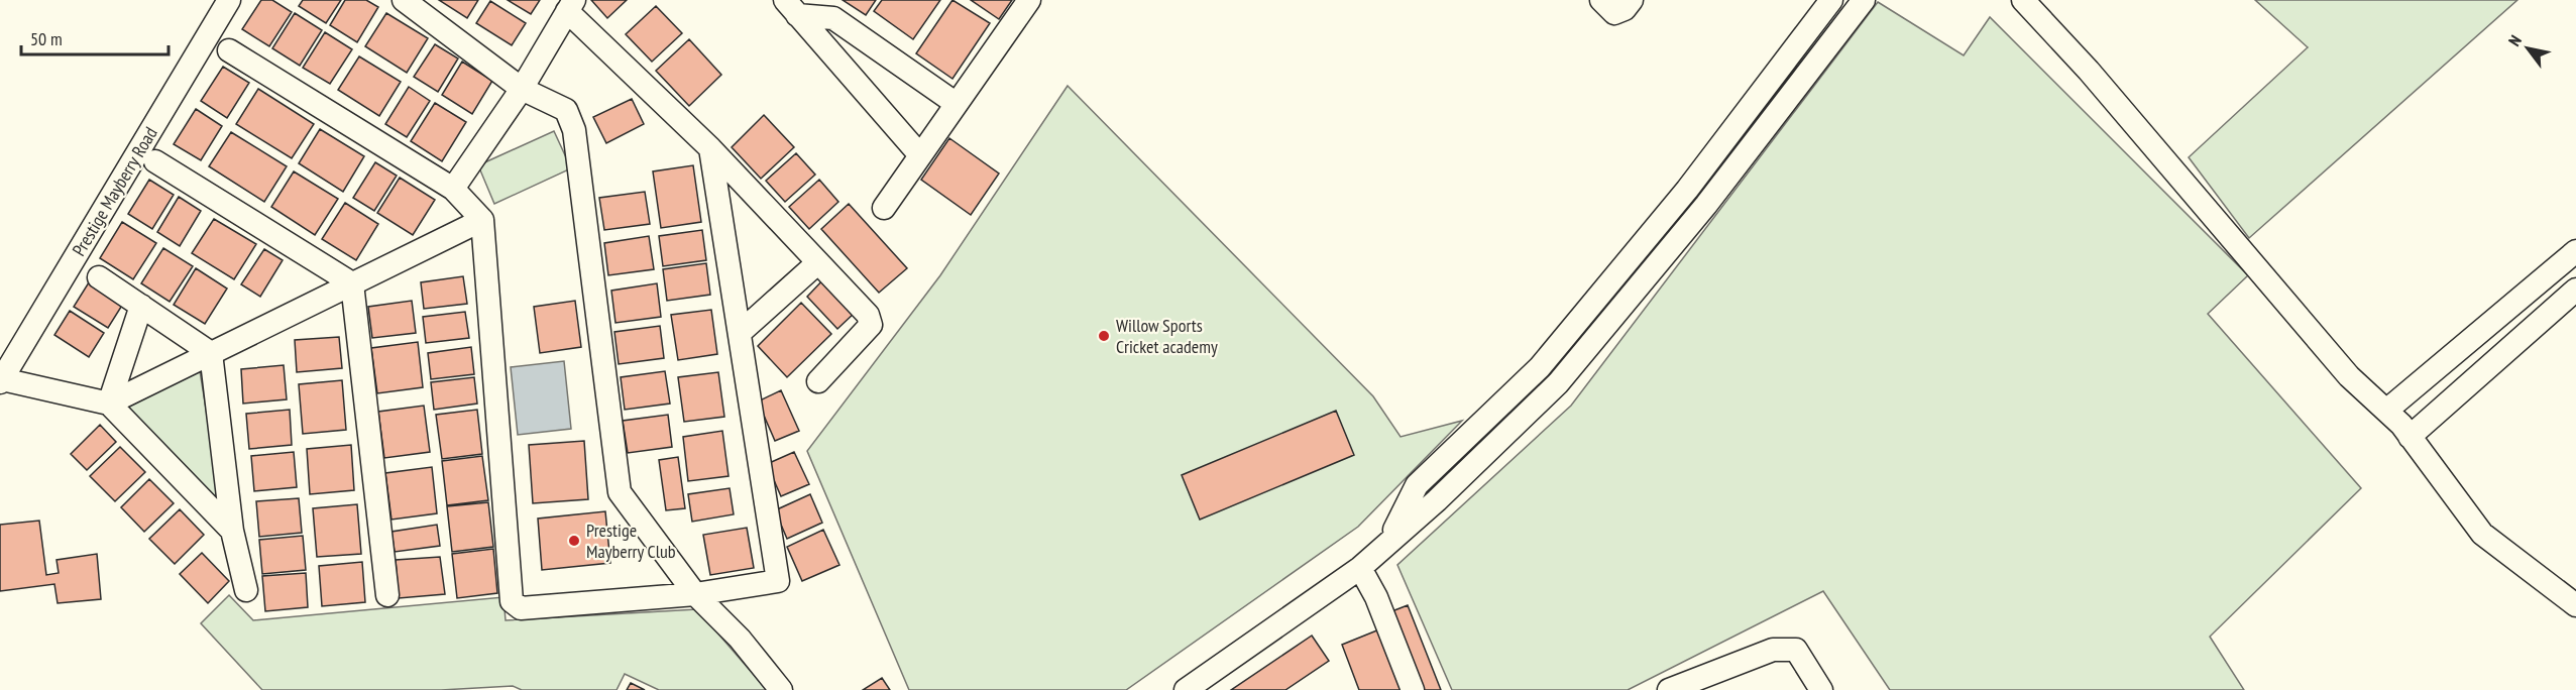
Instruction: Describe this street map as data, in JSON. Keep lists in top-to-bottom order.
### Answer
{
  "streets": {
    "street": ["Prestige Mayberry Road"]
  },
  "places": ["Willow Sports Cricket academy", "Prestige Mayberry Club"],
  "scale_bar": "50 m",
  "north": "top left"
}
